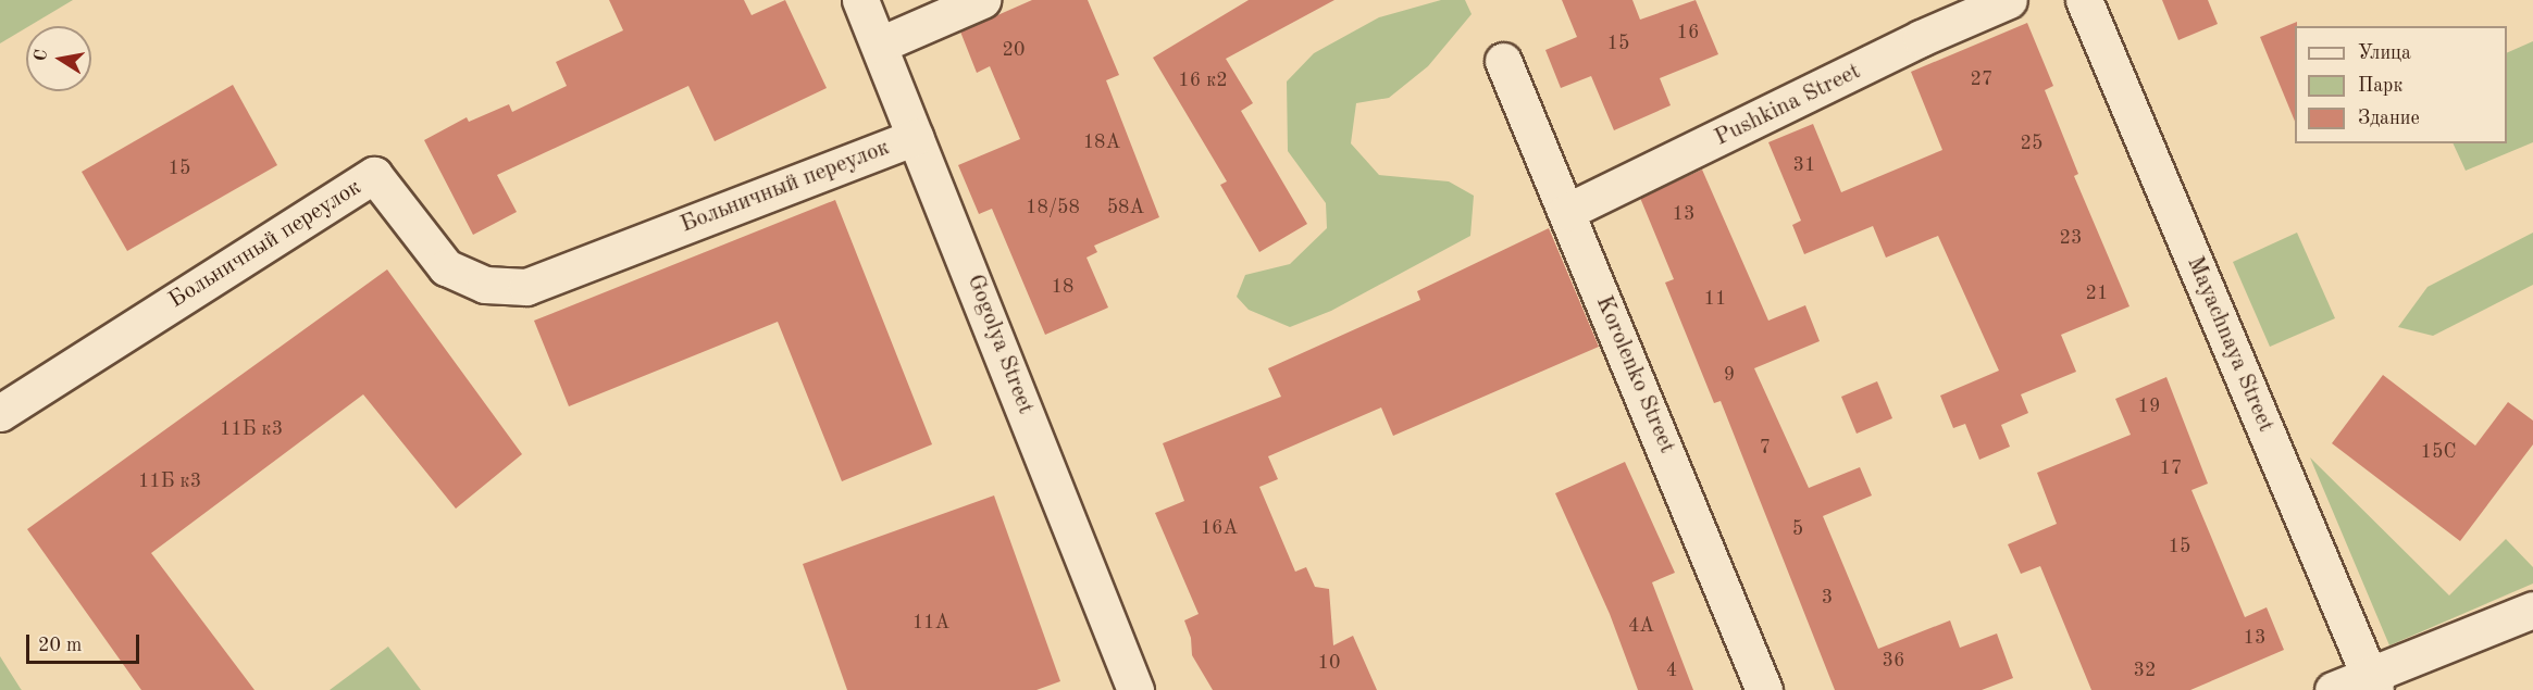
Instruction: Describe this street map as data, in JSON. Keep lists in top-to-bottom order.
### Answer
{
  "streets": {
    "street": [
      "Pushkina Street",
      "Больничный переулок",
      "Gogolya Street",
      "Mayachnaya Street",
      "Korolenko Street"
    ]
  },
  "crossings": [
    ["Pushkina Street", "Korolenko Street"],
    ["Больничный переулок", "Gogolya Street"]
  ],
  "house_numbers": [
    "16",
    "15",
    "20",
    "27",
    "16 к2",
    "18А",
    "25",
    "31",
    "15",
    "18/58",
    "58А",
    "13",
    "23",
    "18",
    "21",
    "11",
    "9",
    "19",
    "11Б к3",
    "7",
    "15С",
    "17",
    "11Б к3",
    "16А",
    "5",
    "15",
    "3",
    "11А",
    "4А",
    "13",
    "36",
    "10",
    "4",
    "32"
  ],
  "legend": ["Улица", "Парк", "Здание"],
  "scale_bar": "20 m",
  "north": "left"
}
